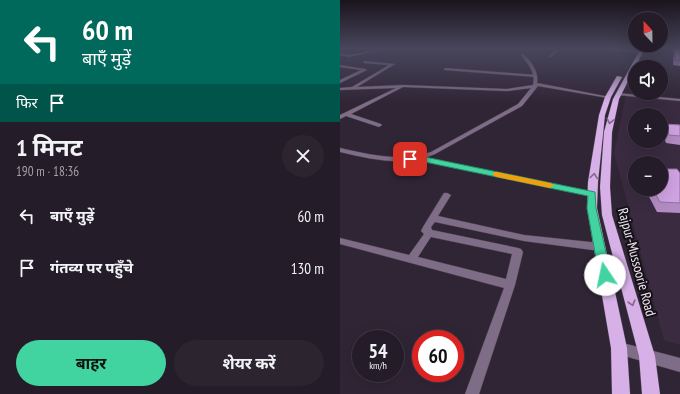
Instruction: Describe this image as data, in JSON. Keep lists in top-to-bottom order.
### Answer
{
  "streets": {
    "main road": ["Rajpur-Mussoorie Road"]
  },
  "north": "top",
  "page": {
    "turn": ["60 m", "बाएँ मुड़ें"],
    "map_buttons": ["+", "−"],
    "then": "फिर",
    "heading": ["1 मिनट", "190 m · 18:36"],
    "list": [
      {
        "name": "बाएँ मुड़ें",
        "value": "60 m"
      },
      {
        "name": "गंतव्य पर पहुँचे",
        "value": "130 m"
      }
    ],
    "speed": "54 km/h",
    "limit": "60",
    "buttons": ["बाहर", "शेयर करें"]
  }
}
